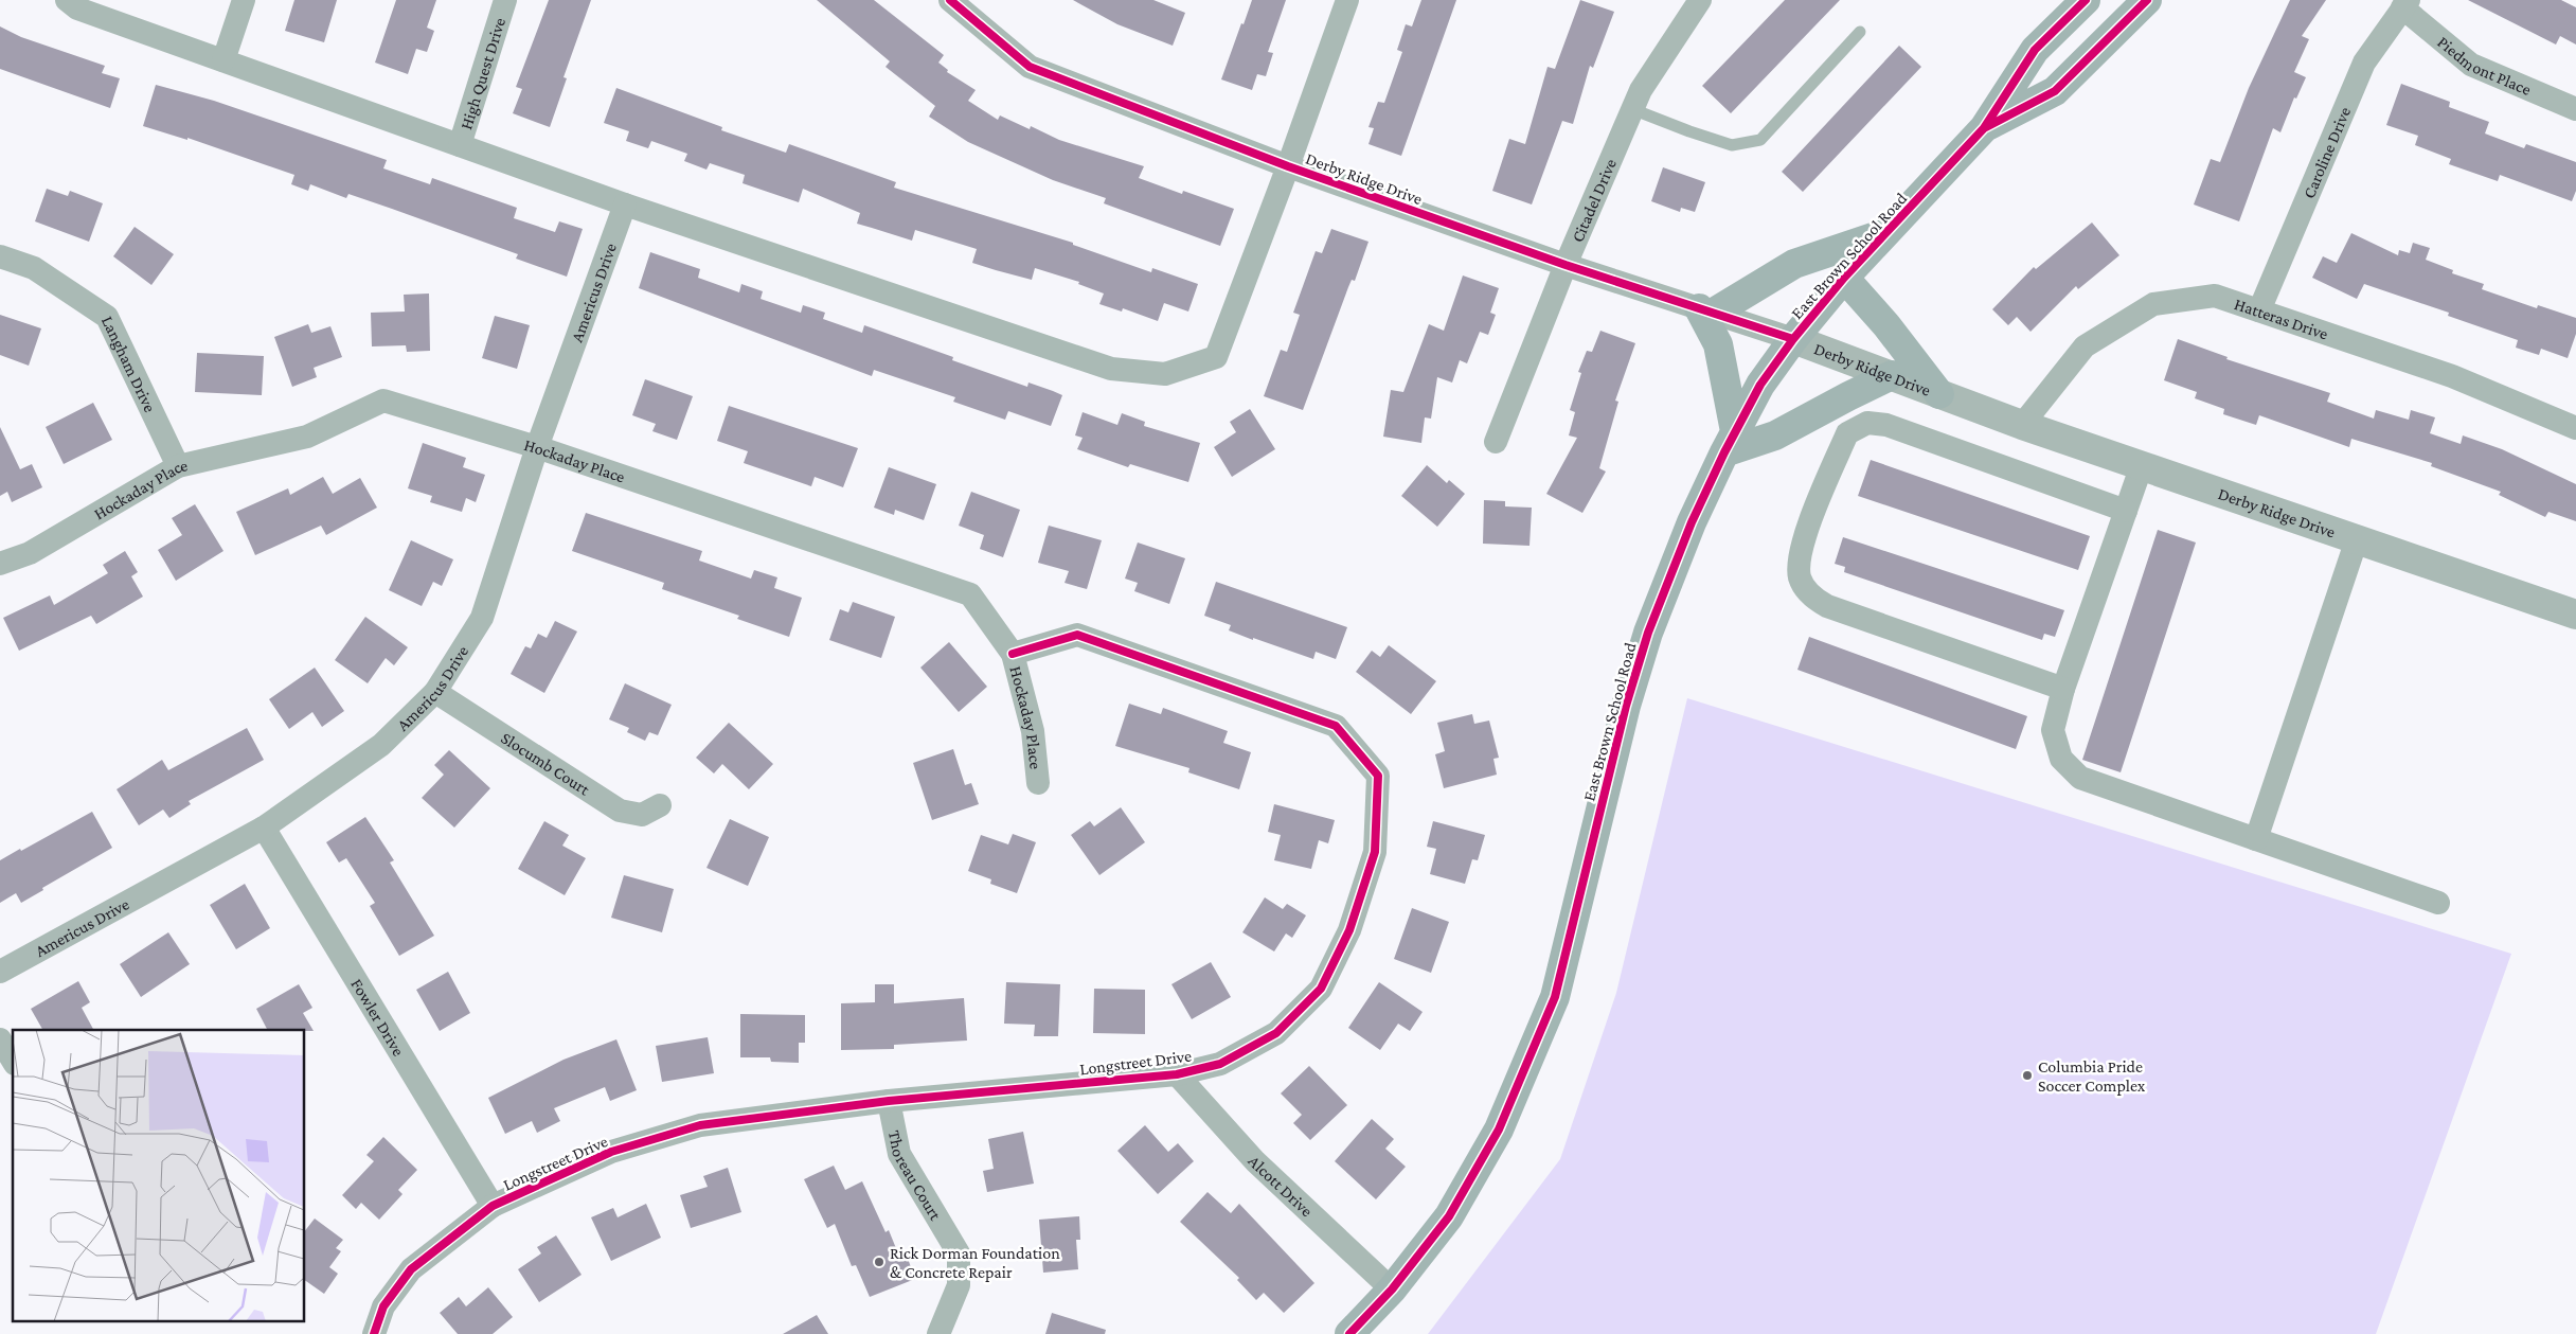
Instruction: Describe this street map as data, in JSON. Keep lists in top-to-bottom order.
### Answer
{
  "streets": {
    "main road": ["East Brown School Road"],
    "street": [
      "Piedmont Place",
      "High Quest Drive",
      "Caroline Drive",
      "Derby Ridge Drive",
      "Citadel Drive",
      "Americus Drive",
      "Hatteras Drive",
      "Langham Drive",
      "Hockaday Place",
      "Slocumb Court",
      "Fowler Drive",
      "Longstreet Drive",
      "Thoreau Court",
      "Alcott Drive"
    ]
  },
  "crossings": [
    ["Piedmont Place", "Caroline Drive"],
    ["Caroline Drive", "Hatteras Drive"],
    ["Derby Ridge Drive", "Citadel Drive"],
    ["Derby Ridge Drive", "East Brown School Road"],
    ["Derby Ridge Drive", "Hatteras Drive"],
    ["East Brown School Road", "Alcott Drive"],
    ["Americus Drive", "Hockaday Place"],
    ["Americus Drive", "Slocumb Court"],
    ["Americus Drive", "Fowler Drive"],
    ["Langham Drive", "Hockaday Place"],
    ["Hockaday Place", "Longstreet Drive"],
    ["Fowler Drive", "Longstreet Drive"],
    ["Longstreet Drive", "Thoreau Court"],
    ["Longstreet Drive", "Alcott Drive"]
  ],
  "places": ["Columbia Pride Soccer Complex", "Rick Dorman Foundation & Concrete Repair"]
}
